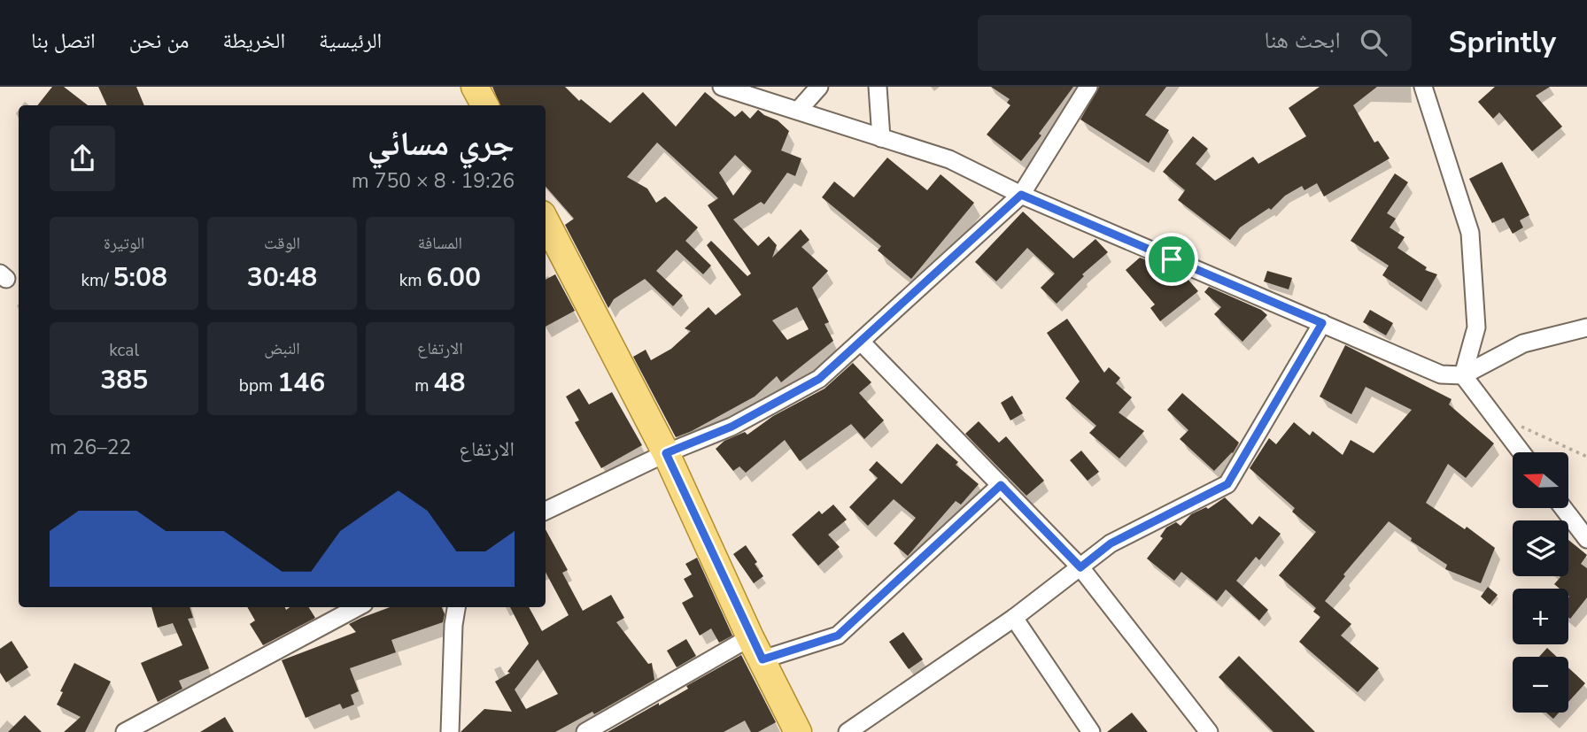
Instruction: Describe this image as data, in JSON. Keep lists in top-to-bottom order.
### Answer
{
  "north": "left",
  "page": {
    "header": "Sprintly",
    "search": "ابحث هنا",
    "nav": [
      "الرئيسية",
      "الخريطة",
      "من نحن",
      "اتصل بنا"
    ],
    "heading": ["جري مسائي", "19:26 · 8 × 750 m"],
    "stats": [
      ["المسافة", "6.00 km"],
      ["الوقت", "30:48"],
      ["الوتيرة", "5:08 /km"],
      ["الارتفاع", "48 m"],
      ["النبض", "146 bpm"],
      ["kcal", "385"]
    ],
    "chart": ["الارتفاع", "22–26 m"],
    "map_buttons": ["+", "−"]
  }
}
